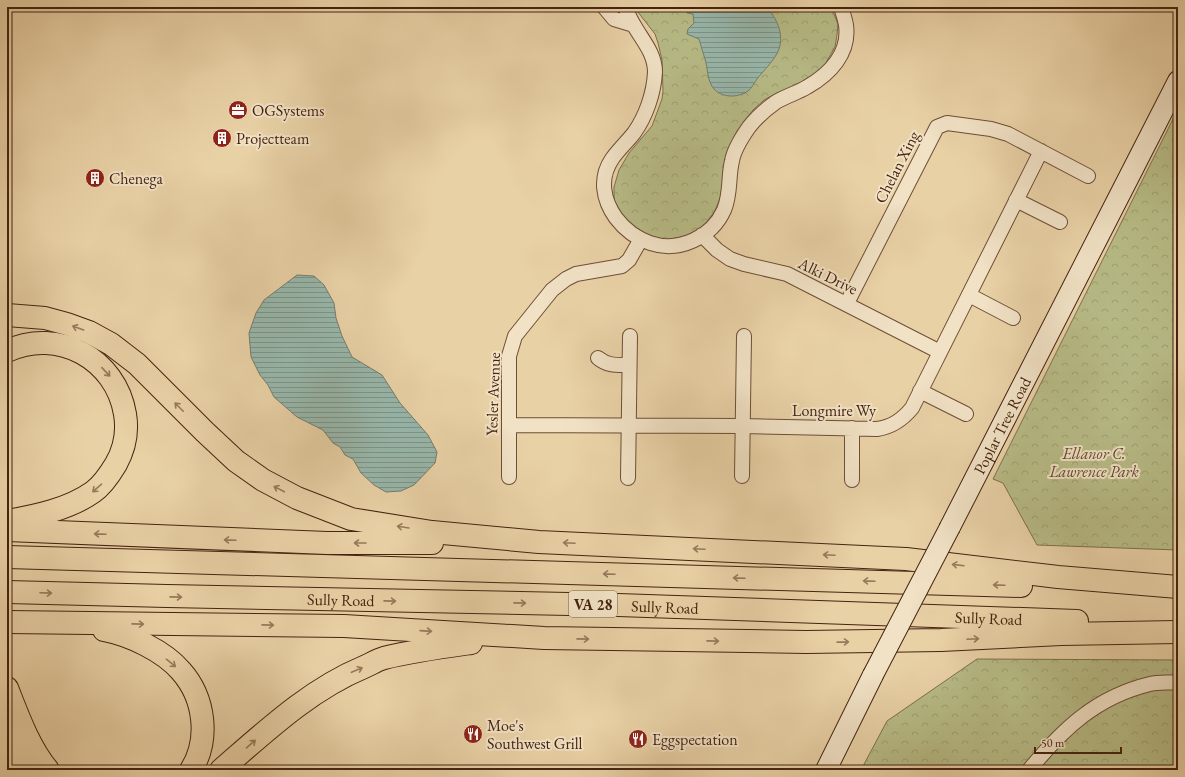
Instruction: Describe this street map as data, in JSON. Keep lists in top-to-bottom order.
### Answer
{
  "streets": {
    "main road": ["Poplar Tree Road", "Sully Road", "VA 28"],
    "street": [
      "Chelan Xing",
      "Alki Drive",
      "Yesler Avenue",
      "Longmire Wy"
    ]
  },
  "crossings": [
    ["Chelan Xing", "Alki Drive"],
    ["Chelan Xing", "Longmire Wy"],
    ["Alki Drive", "Longmire Wy"],
    ["Yesler Avenue", "Longmire Wy"]
  ],
  "parks": ["Ellanor C. Lawrence Park"],
  "places": {
    "office": ["OGSystems"],
    "building": ["Projectteam", "Chenega"],
    "restaurant": ["Moe's Southwest Grill", "Eggspectation"]
  },
  "scale_bar": "50 m"
}
